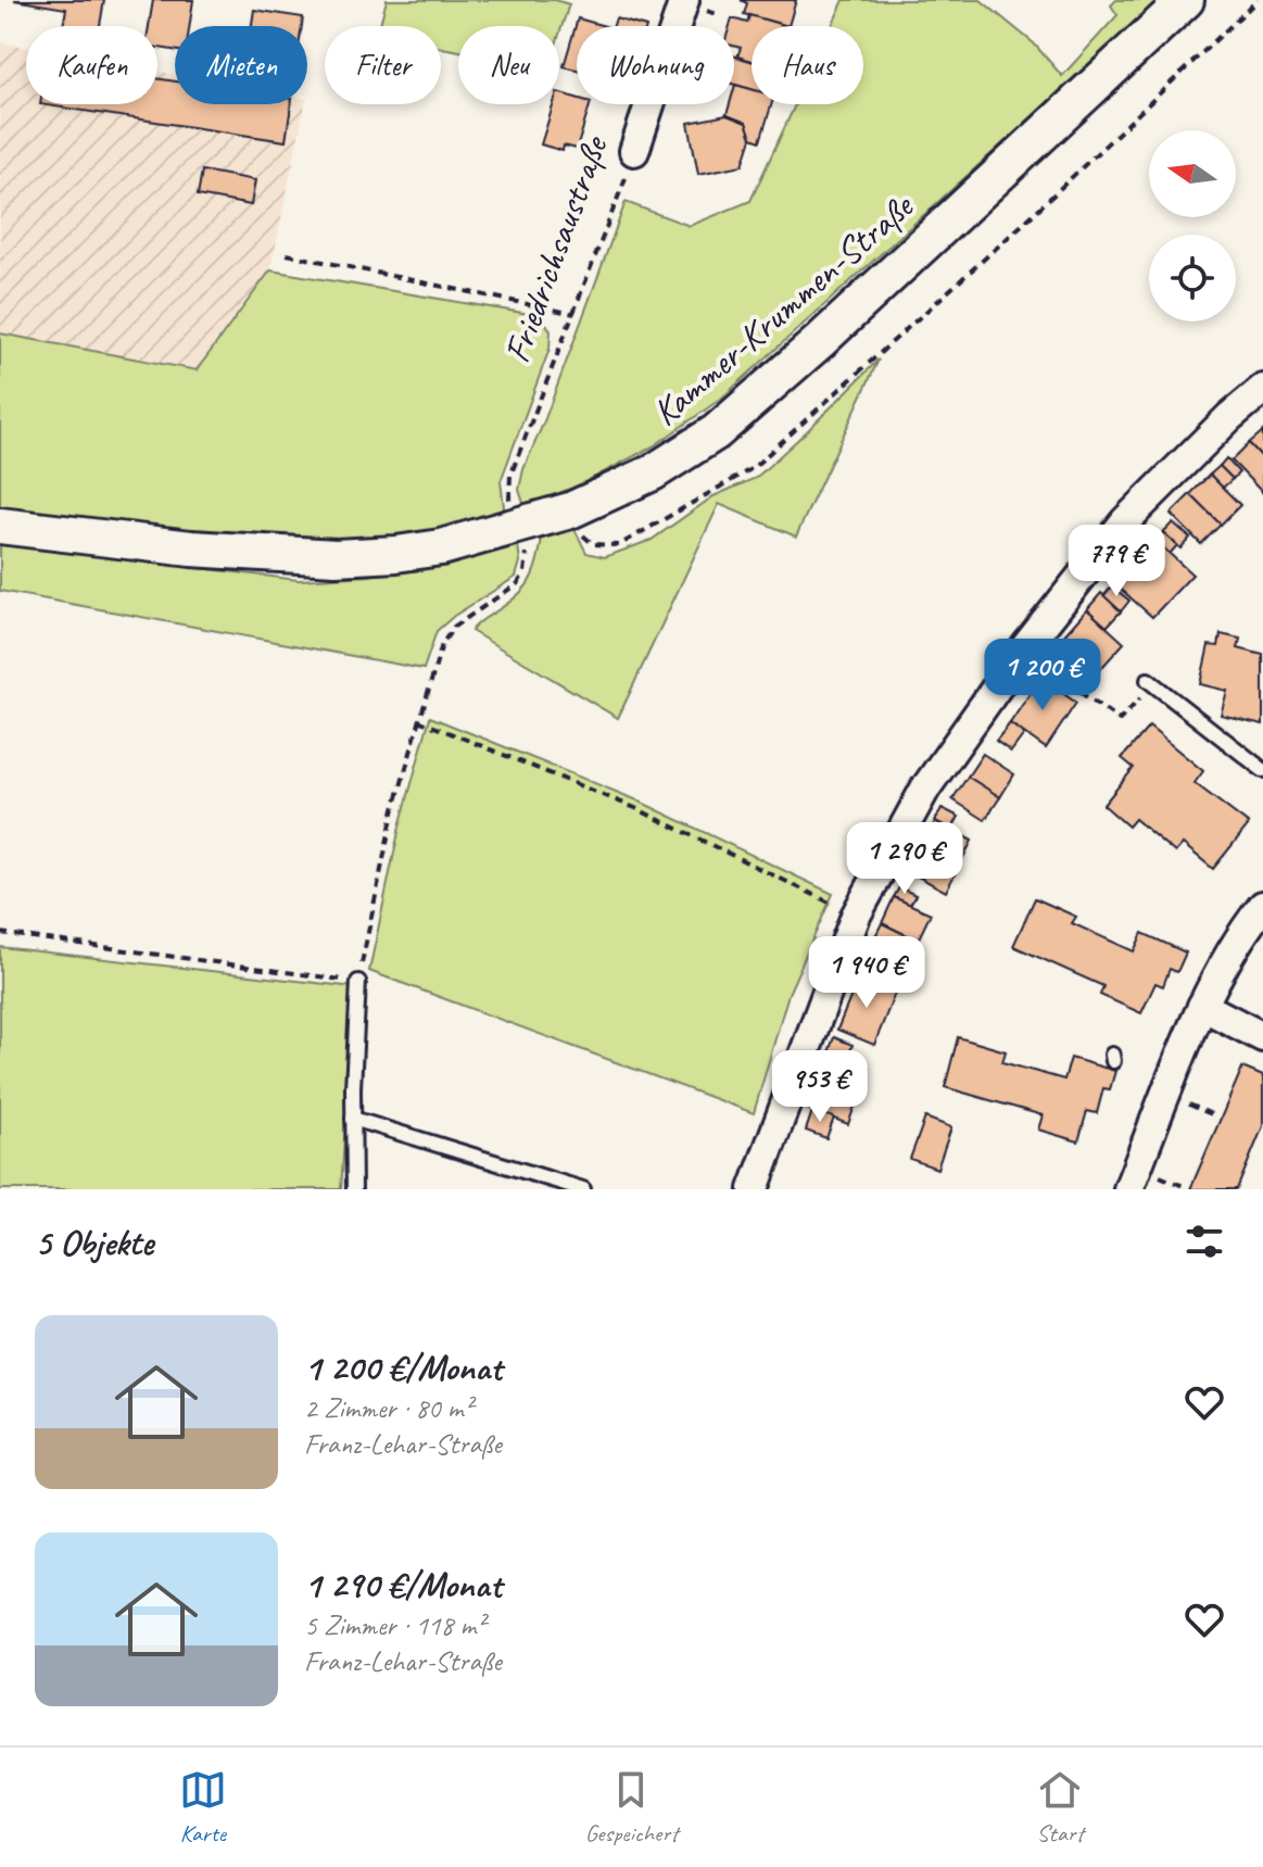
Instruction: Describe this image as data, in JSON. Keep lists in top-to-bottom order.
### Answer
{
  "streets": {
    "street": ["Friedrichsaustraße", "Kammer-Krummen-Straße"]
  },
  "north": "left",
  "page": {
    "chip": [
      "Kaufen",
      "Mieten",
      "Filter",
      "Neu",
      "Wohnung",
      "Haus"
    ],
    "price": [
      "779 €",
      "1 200 €",
      "1 290 €",
      "1 940 €",
      "953 €"
    ],
    "heading": "5 Objekte",
    "list": [
      {
        "name": "1 200 €/Monat",
        "note": "2 Zimmer · 80 m² · Franz-Lehar-Straße"
      },
      {
        "name": "1 290 €/Monat",
        "note": "5 Zimmer · 118 m² · Franz-Lehar-Straße"
      }
    ],
    "tabs": ["Karte", "Gespeichert", "Start"]
  }
}
